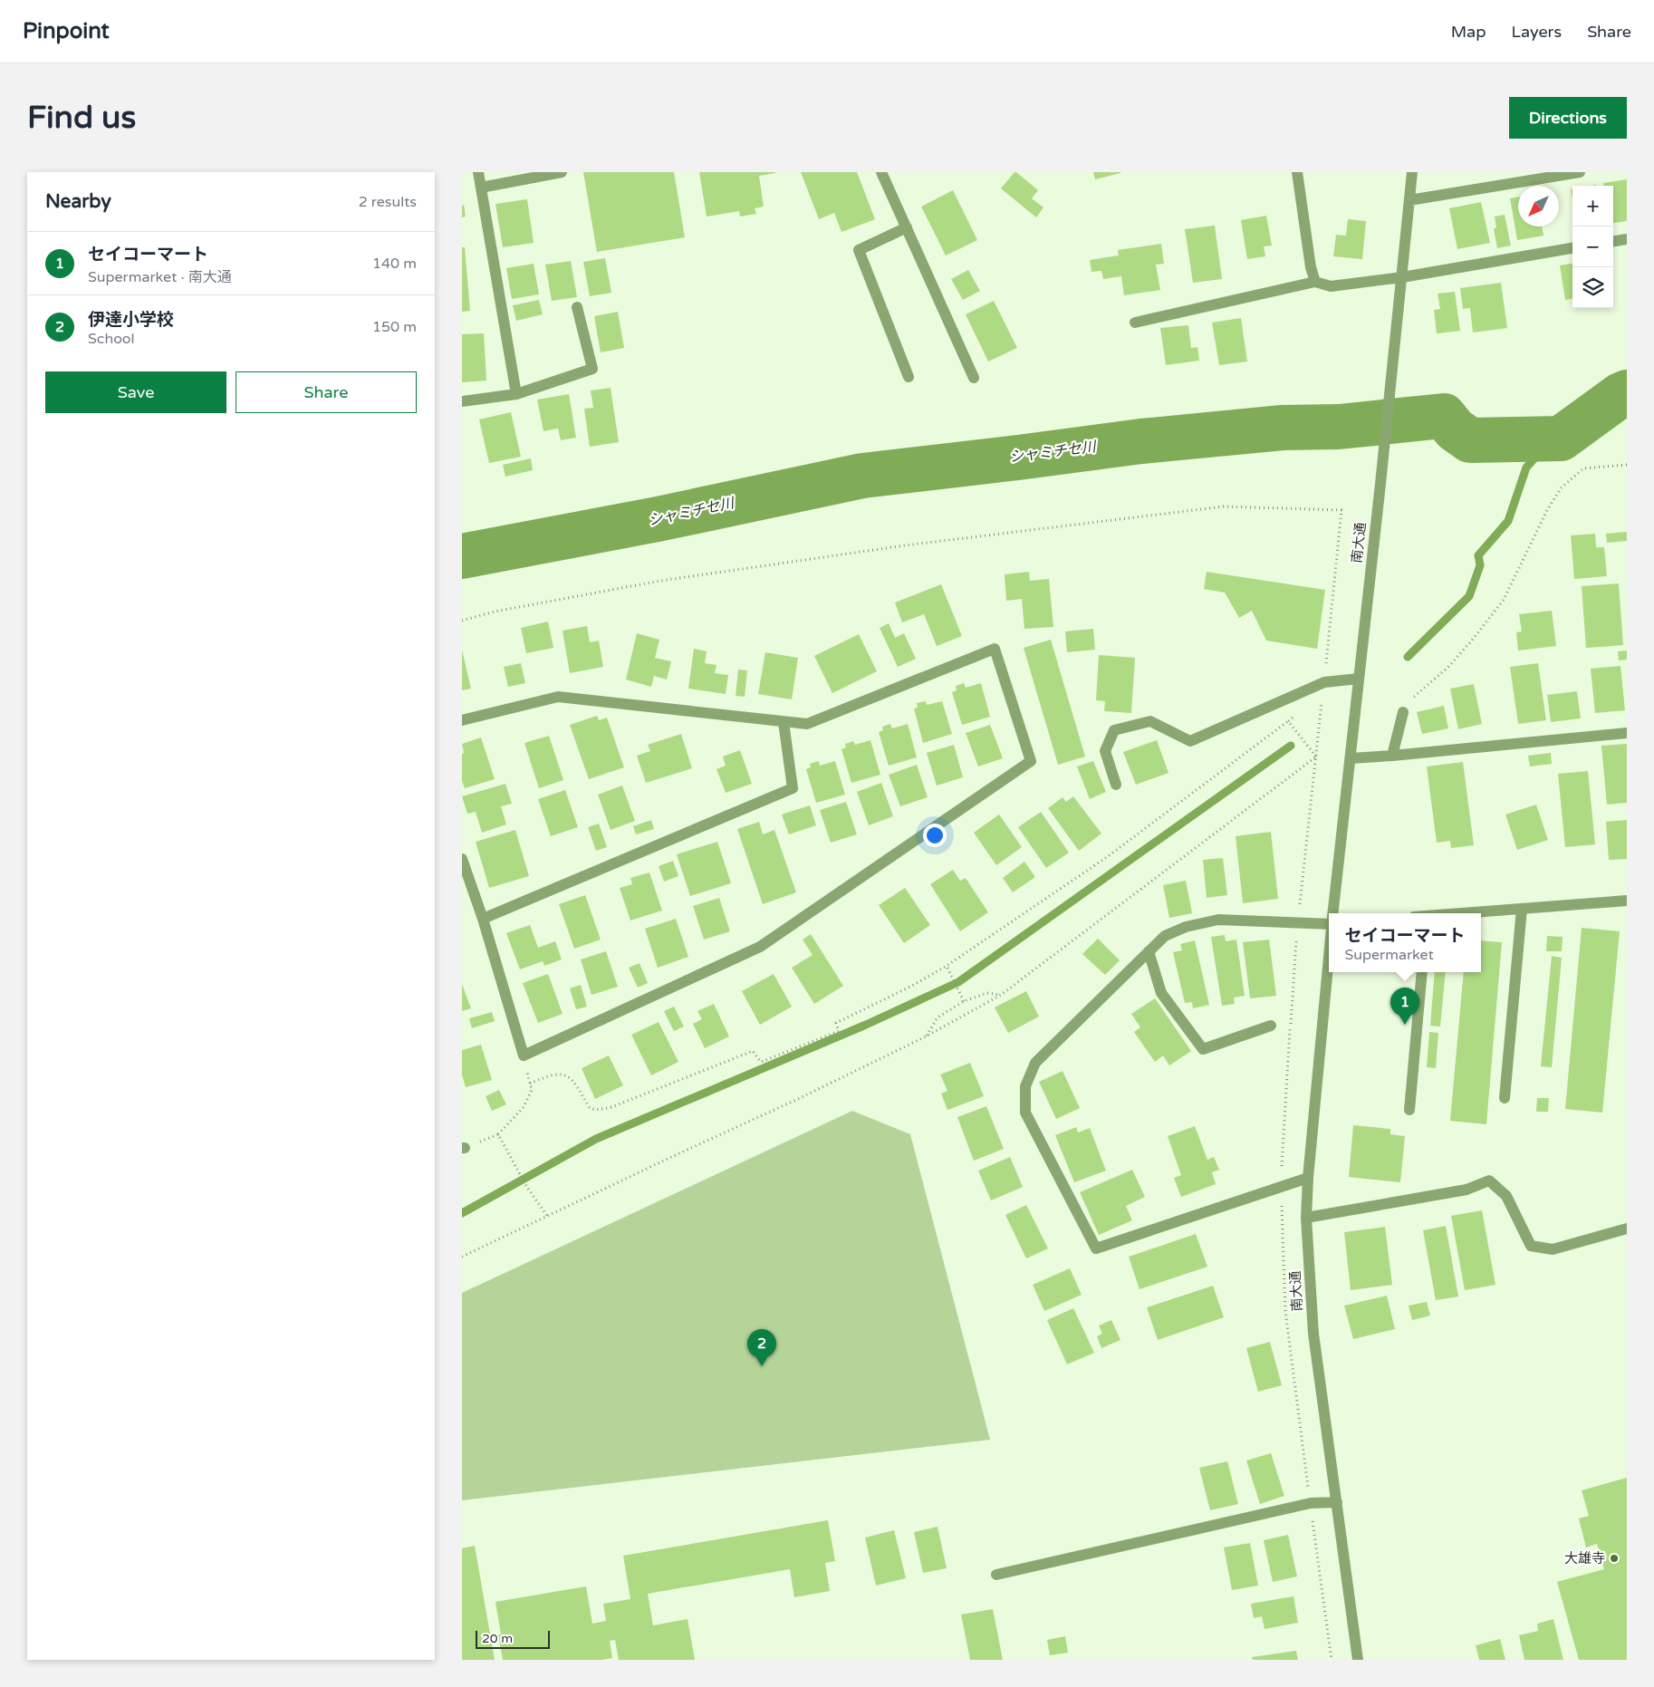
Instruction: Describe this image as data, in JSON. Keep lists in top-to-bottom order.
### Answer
{
  "streets": {
    "street": ["南大通"]
  },
  "water": ["シャミチセ川"],
  "places": ["大雄寺"],
  "scale_bar": "20 m",
  "north": "bottom left",
  "page": {
    "header": "Pinpoint",
    "nav": ["Map", "Layers", "Share"],
    "buttons": [
      "Directions",
      ["Save", "Share"]
    ],
    "title": "Find us",
    "heading": ["Nearby", "2 results"],
    "map_buttons": ["+", "−"],
    "list": [
      {
        "mark": "1",
        "name": "セイコーマート",
        "note": "Supermarket · 南大通",
        "value": "140 m"
      },
      {
        "mark": "2",
        "name": "伊達小学校",
        "note": "School",
        "value": "150 m"
      }
    ],
    "popup": ["セイコーマート", "Supermarket"],
    "pins": ["1", "2"],
    "scale": "20 m"
  }
}
